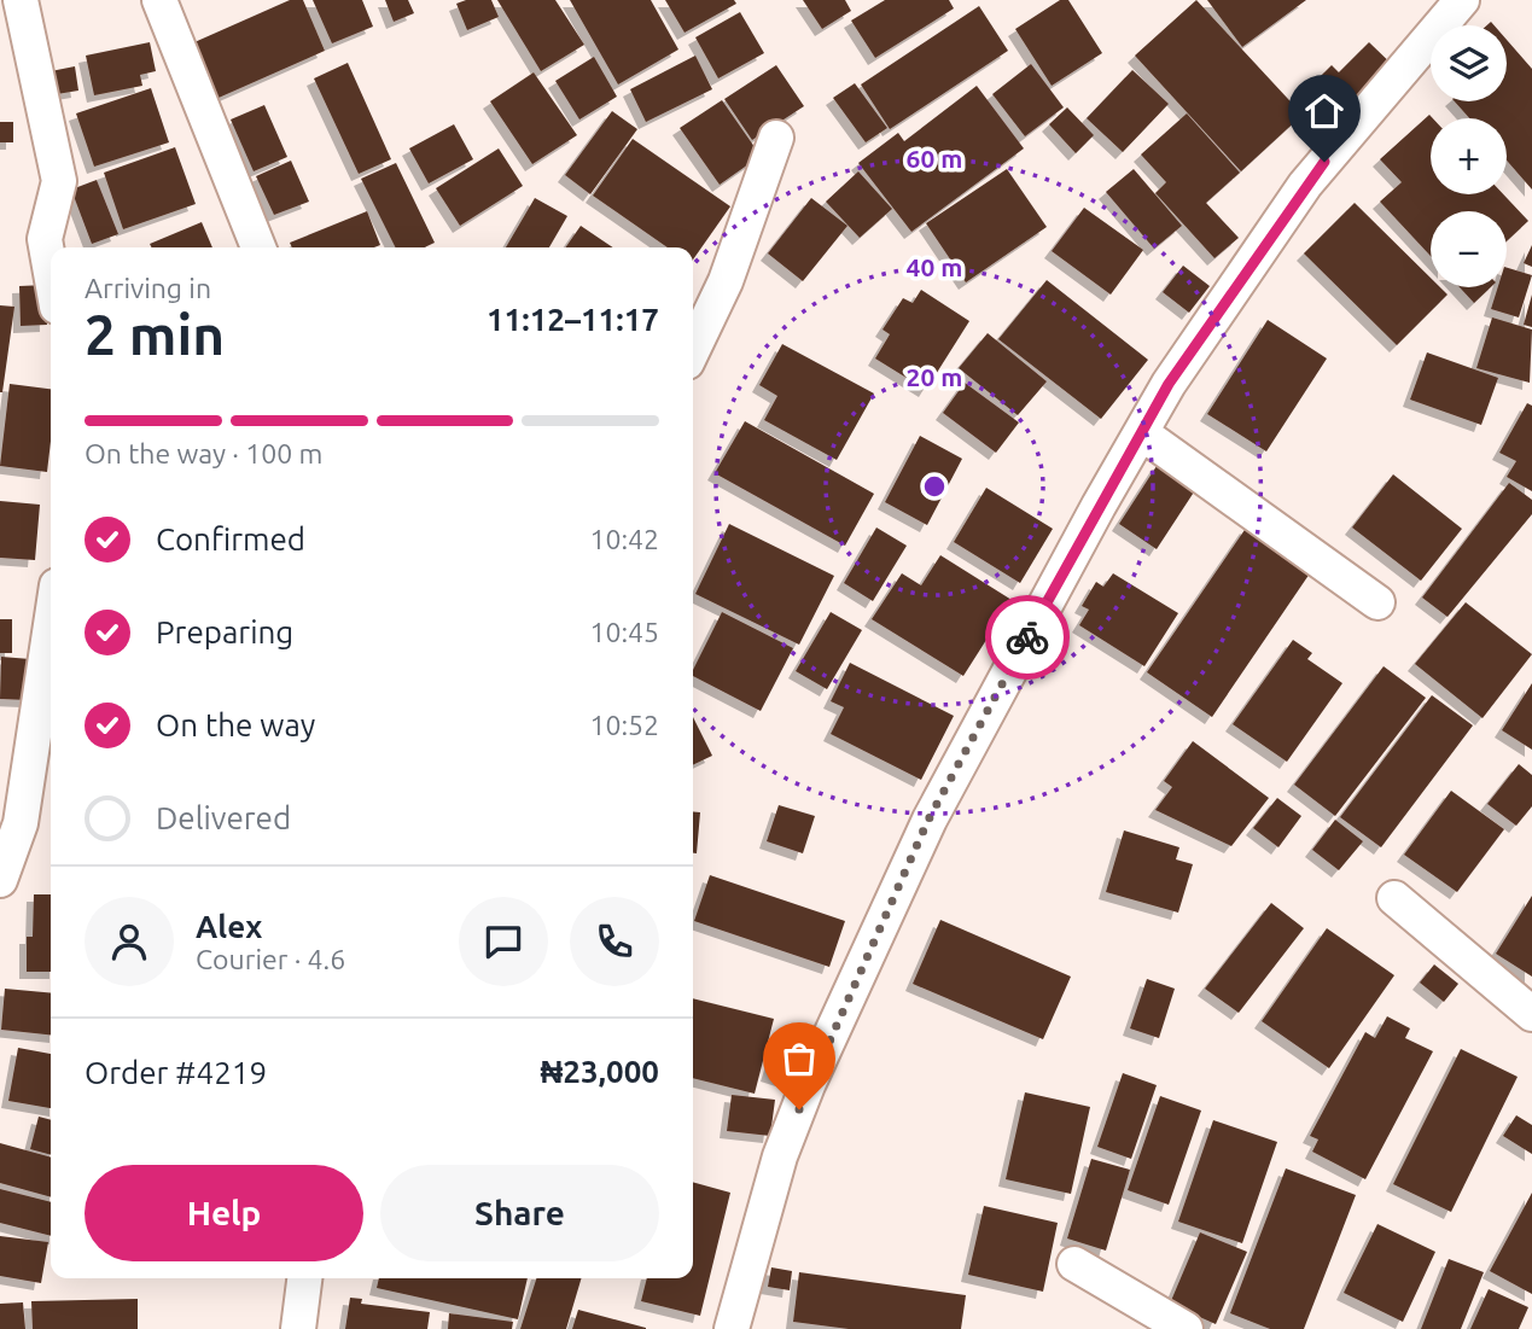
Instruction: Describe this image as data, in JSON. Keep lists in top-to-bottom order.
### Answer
{
  "page": {
    "map_buttons": ["+", "−"],
    "heading": ["2 min", "Arriving in", "11:12–11:17"],
    "panel": [
      "Alex",
      "Courier · 4.6",
      "Order #4219",
      "₦23,000"
    ],
    "bar": "On the way · 100 m",
    "list": [
      ["Confirmed", "10:42"],
      ["Preparing", "10:45"],
      ["On the way", "10:52"],
      "Delivered"
    ],
    "buttons": ["Help", "Share"]
  },
  "rings": ["60 m", "40 m", "20 m"]
}
